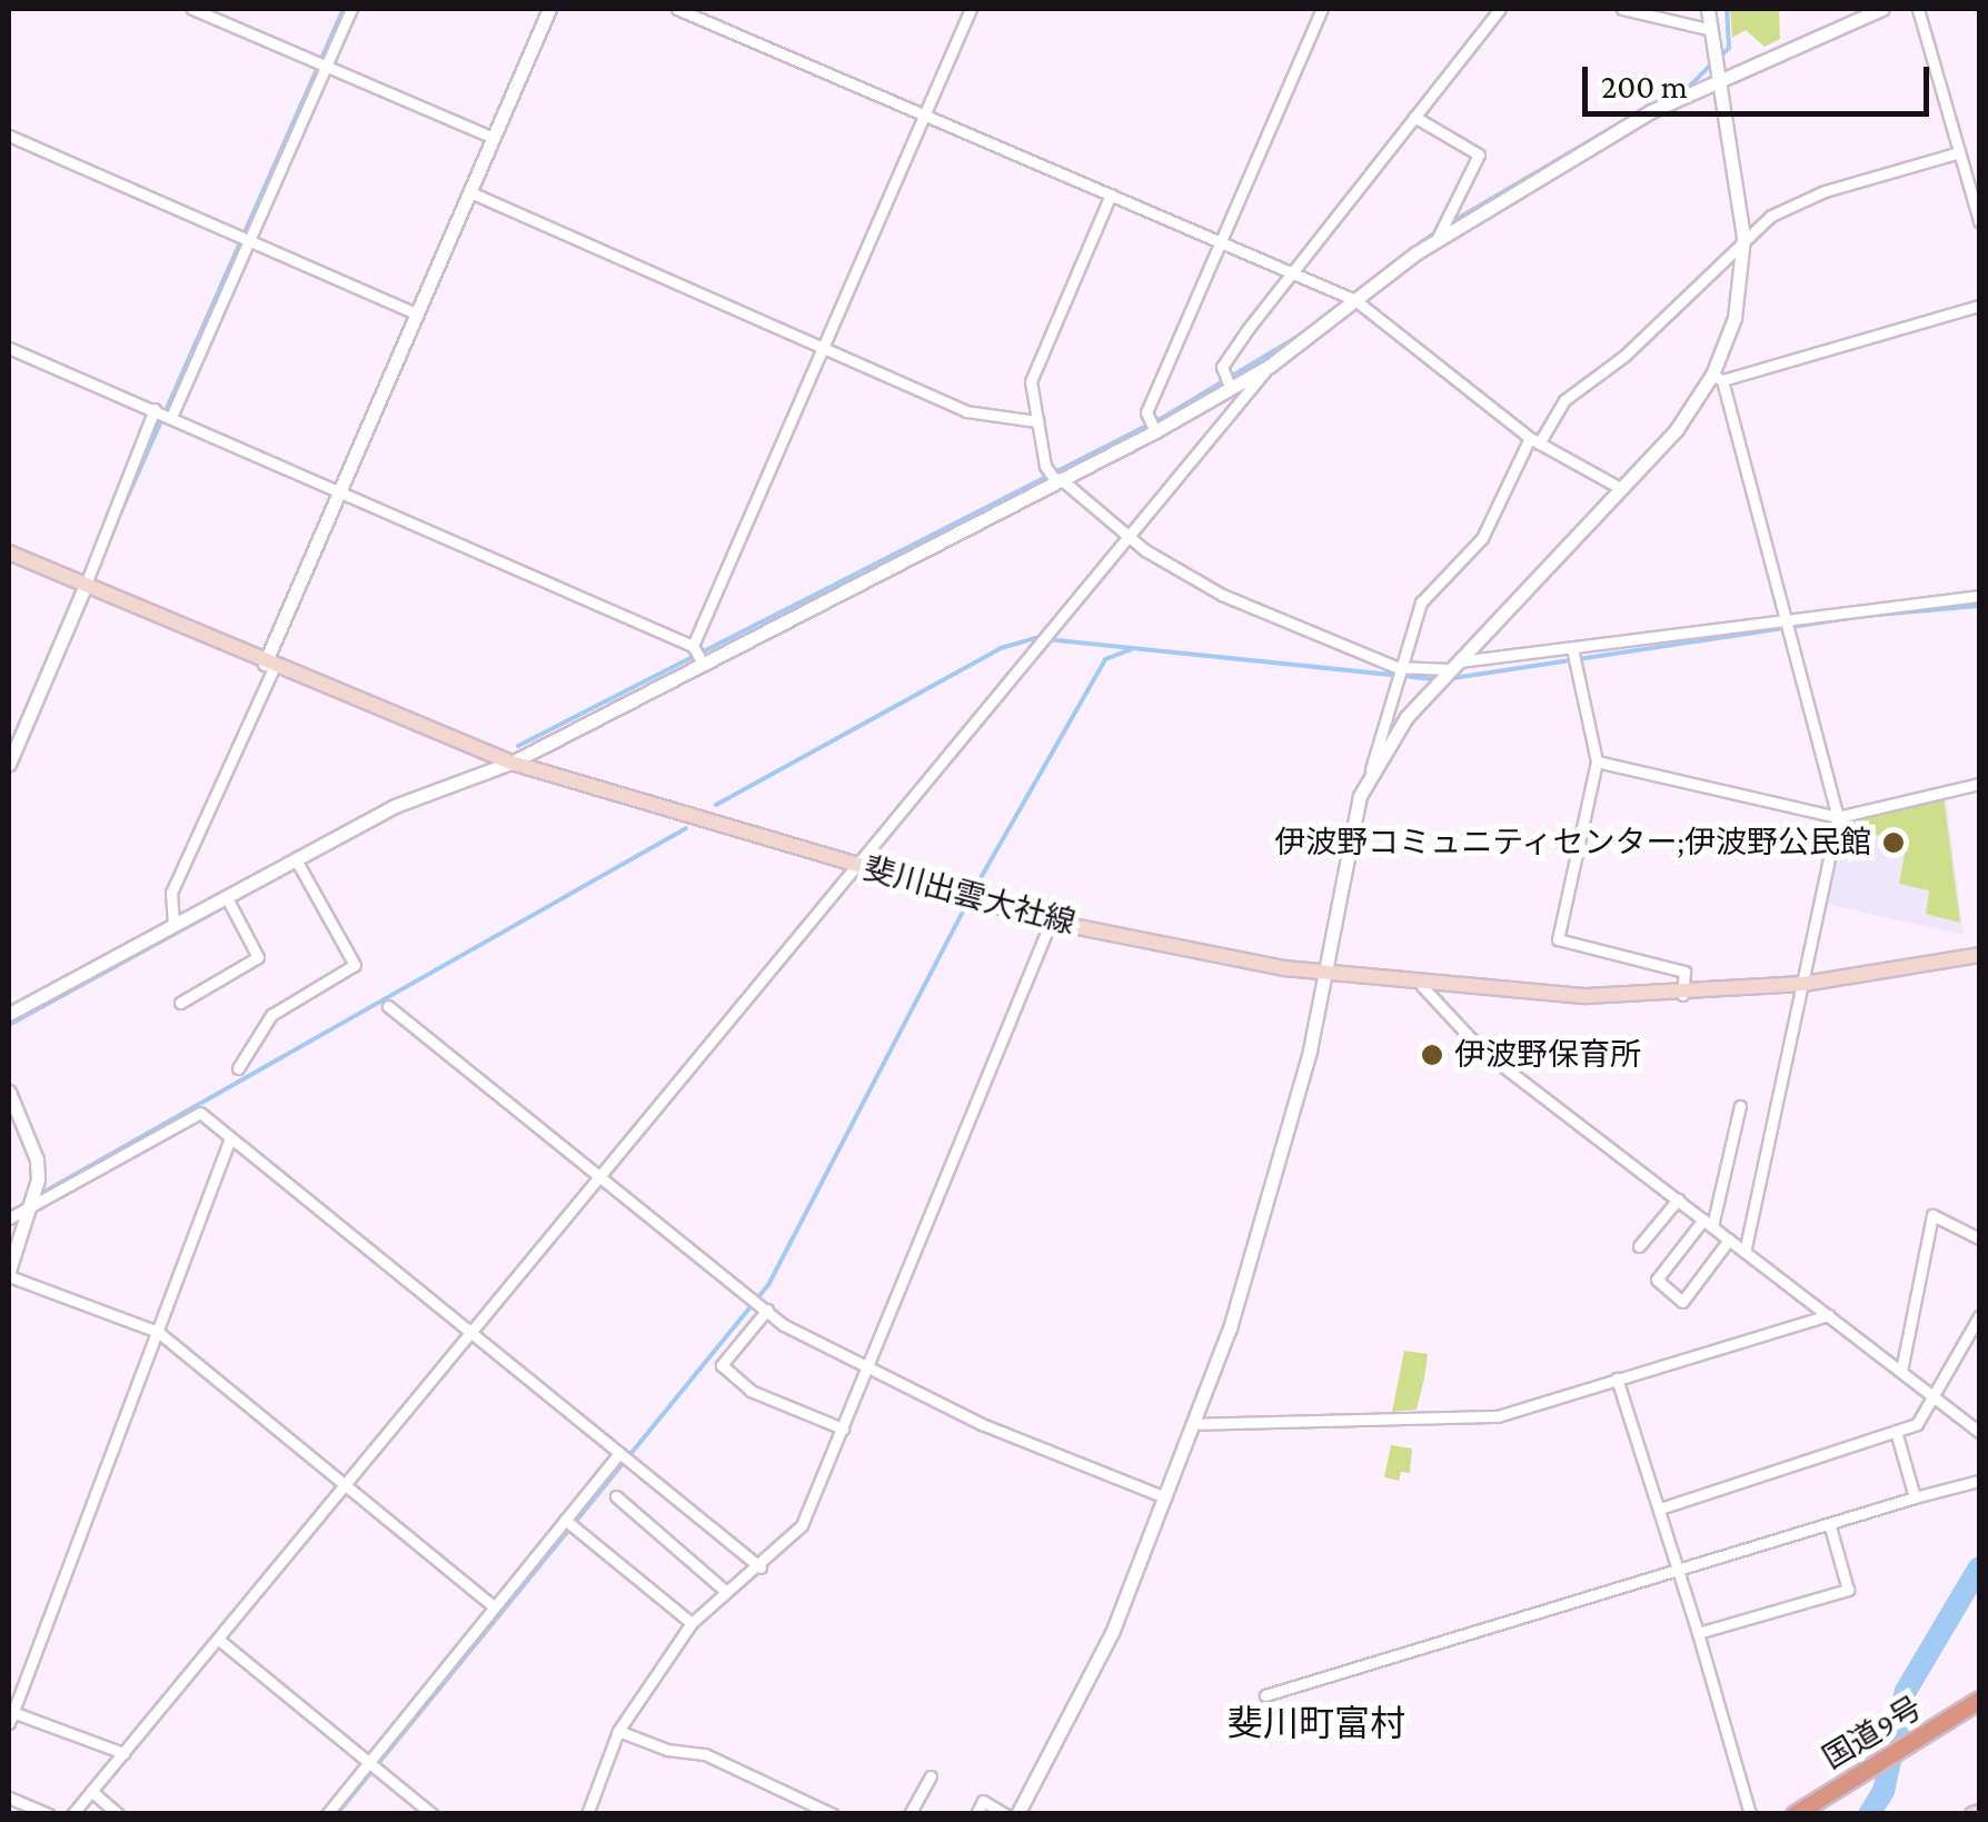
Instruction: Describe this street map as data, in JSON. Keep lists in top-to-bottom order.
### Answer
{
  "streets": {
    "highway": ["国道9号"],
    "main road": ["斐川出雲大社線"]
  },
  "districts": ["斐川町富村"],
  "places": ["伊波野コミュニティセンター;伊波野公民館", "伊波野保育所"],
  "scale_bar": "200 m"
}
